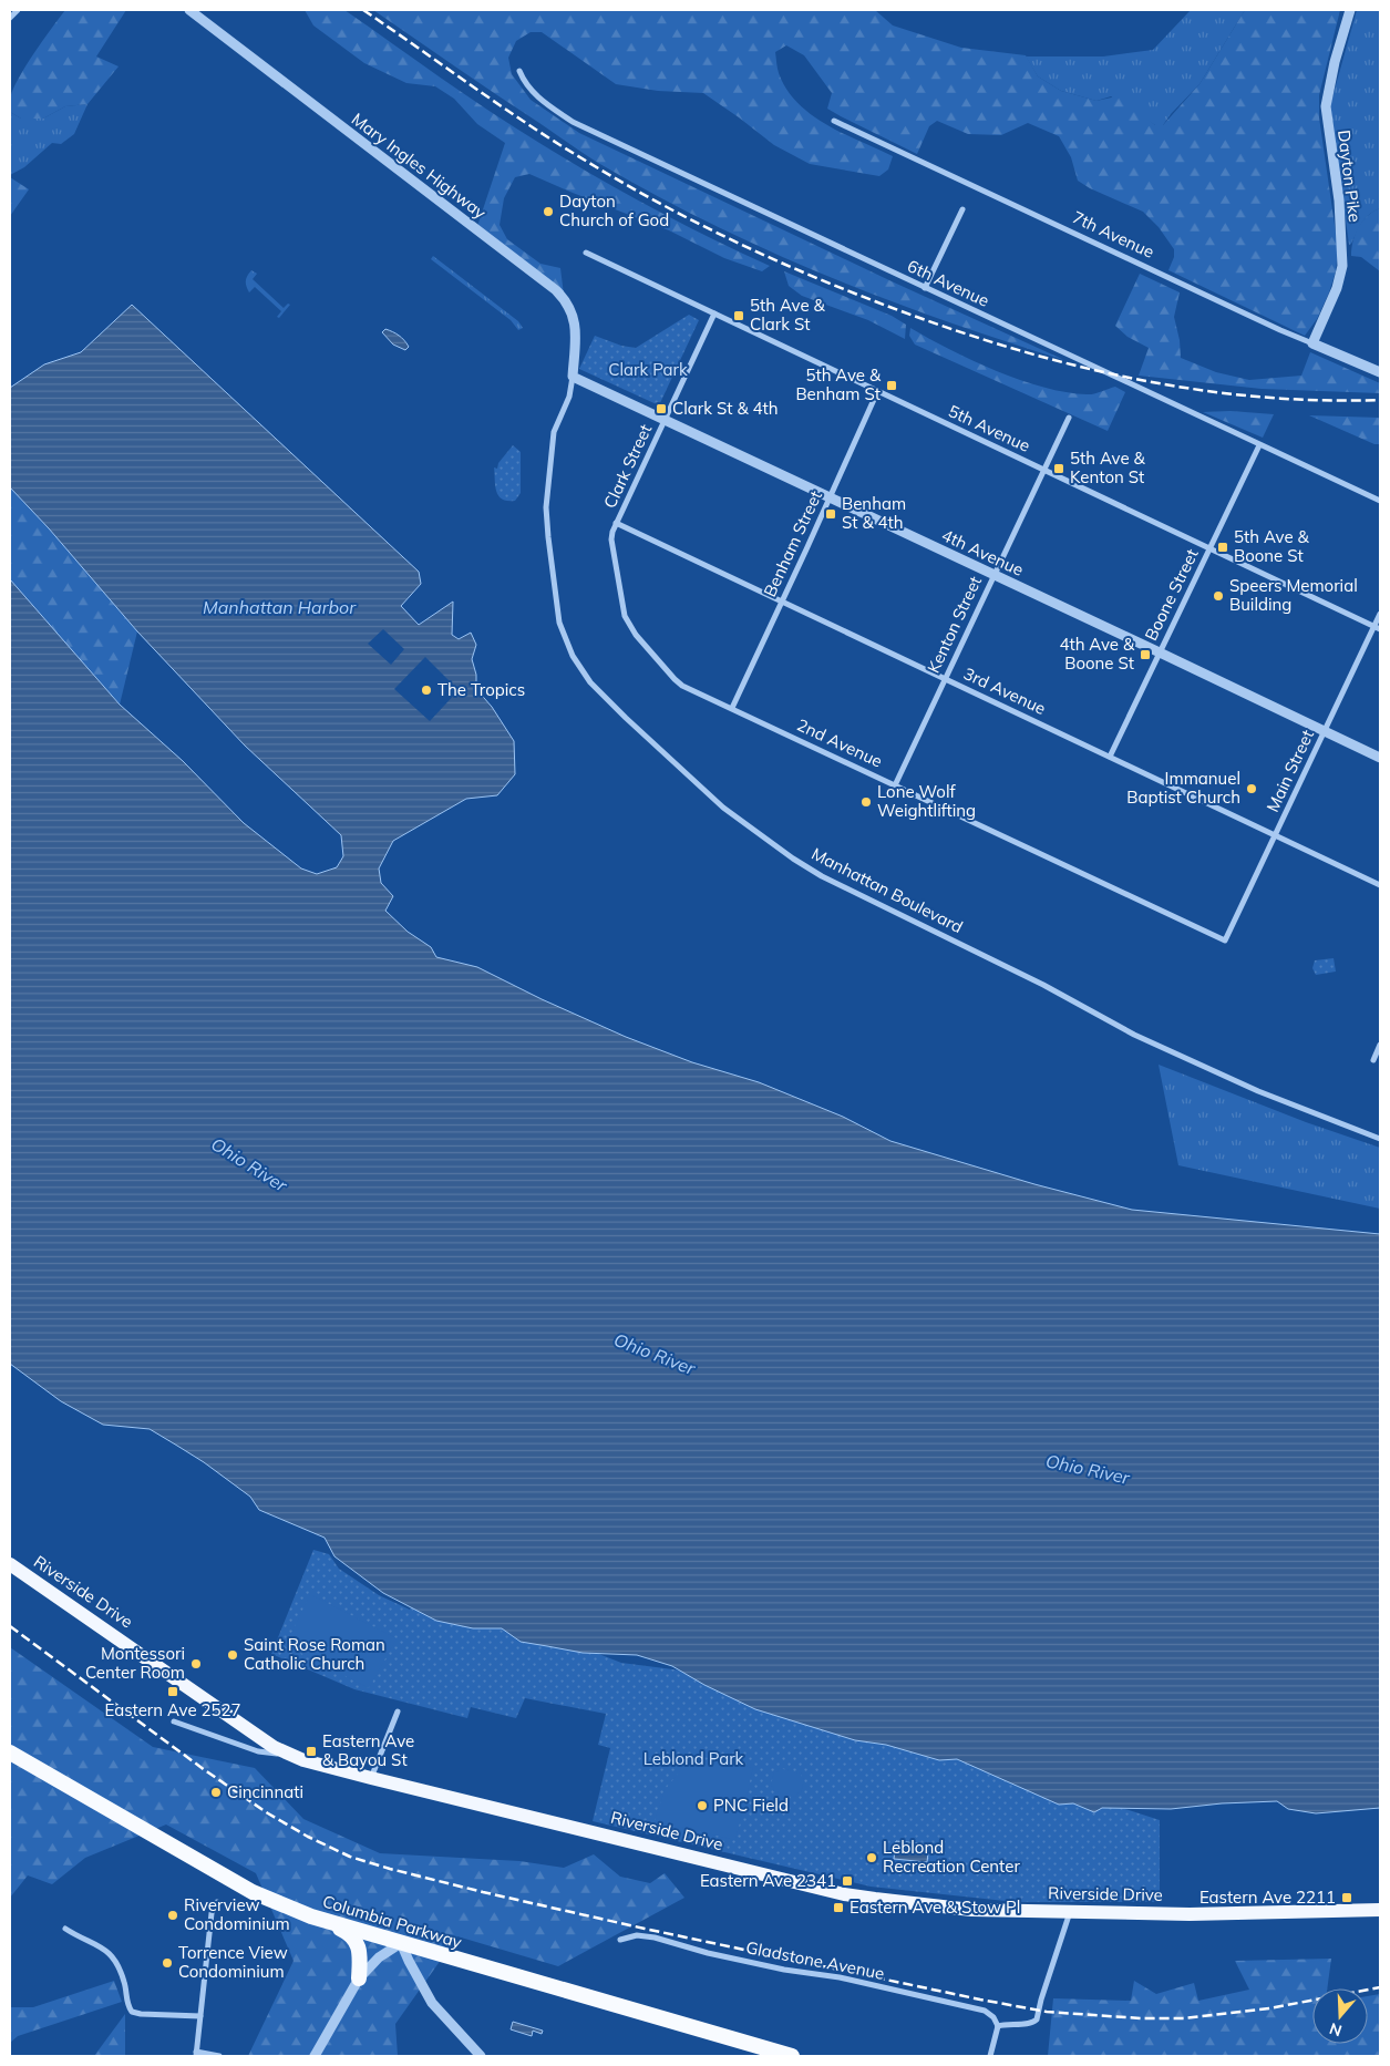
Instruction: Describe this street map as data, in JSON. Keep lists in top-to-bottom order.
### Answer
{
  "streets": {
    "highway": ["Columbia Parkway"],
    "main road": ["Riverside Drive"],
    "street": [
      "Mary Ingles Highway",
      "Dayton Pike",
      "7th Avenue",
      "6th Avenue",
      "5th Avenue",
      "Clark Street",
      "Benham Street",
      "4th Avenue",
      "Boone Street",
      "Kenton Street",
      "3rd Avenue",
      "2nd Avenue",
      "Main Street",
      "Manhattan Boulevard",
      "Gladstone Avenue"
    ]
  },
  "crossings": [
    ["Mary Ingles Highway", "4th Avenue"],
    ["Mary Ingles Highway", "Manhattan Boulevard"],
    ["Dayton Pike", "7th Avenue"],
    ["6th Avenue", "Boone Street"],
    ["5th Avenue", "Clark Street"],
    ["5th Avenue", "Benham Street"],
    ["5th Avenue", "Boone Street"],
    ["5th Avenue", "Kenton Street"],
    ["5th Avenue", "Main Street"],
    ["Clark Street", "4th Avenue"],
    ["Clark Street", "3rd Avenue"],
    ["Clark Street", "2nd Avenue"],
    ["Benham Street", "4th Avenue"],
    ["Benham Street", "3rd Avenue"],
    ["Benham Street", "2nd Avenue"],
    ["4th Avenue", "Boone Street"],
    ["4th Avenue", "Kenton Street"],
    ["4th Avenue", "Main Street"],
    ["4th Avenue", "Manhattan Boulevard"],
    ["Boone Street", "3rd Avenue"],
    ["Kenton Street", "3rd Avenue"],
    ["Kenton Street", "2nd Avenue"],
    ["3rd Avenue", "Main Street"],
    ["2nd Avenue", "Main Street"]
  ],
  "water": ["Manhattan Harbor", "Ohio River"],
  "parks": ["Clark Park", "Leblond Park"],
  "places": {
    "other": [
      "Dayton Church of God",
      "Speers Memorial Building",
      "The Tropics",
      "Immanuel Baptist Church",
      "Lone Wolf Weightlifting",
      "Saint Rose Roman Catholic Church",
      "Montessori Center Room",
      "Cincinnati",
      "PNC Field",
      "Leblond Recreation Center",
      "Riverview Condominium",
      "Torrence View Condominium"
    ],
    "transit": [
      "5th Ave & Clark St",
      "5th Ave & Benham St",
      "Clark St & 4th",
      "5th Ave & Kenton St",
      "Benham St & 4th",
      "5th Ave & Boone St",
      "4th Ave & Boone St",
      "Eastern Ave 2527",
      "Eastern Ave & Bayou St",
      "Eastern Ave 2341",
      "Eastern Ave 2211",
      "Eastern Ave & Stow Pl"
    ]
  },
  "north": "bottom"
}
